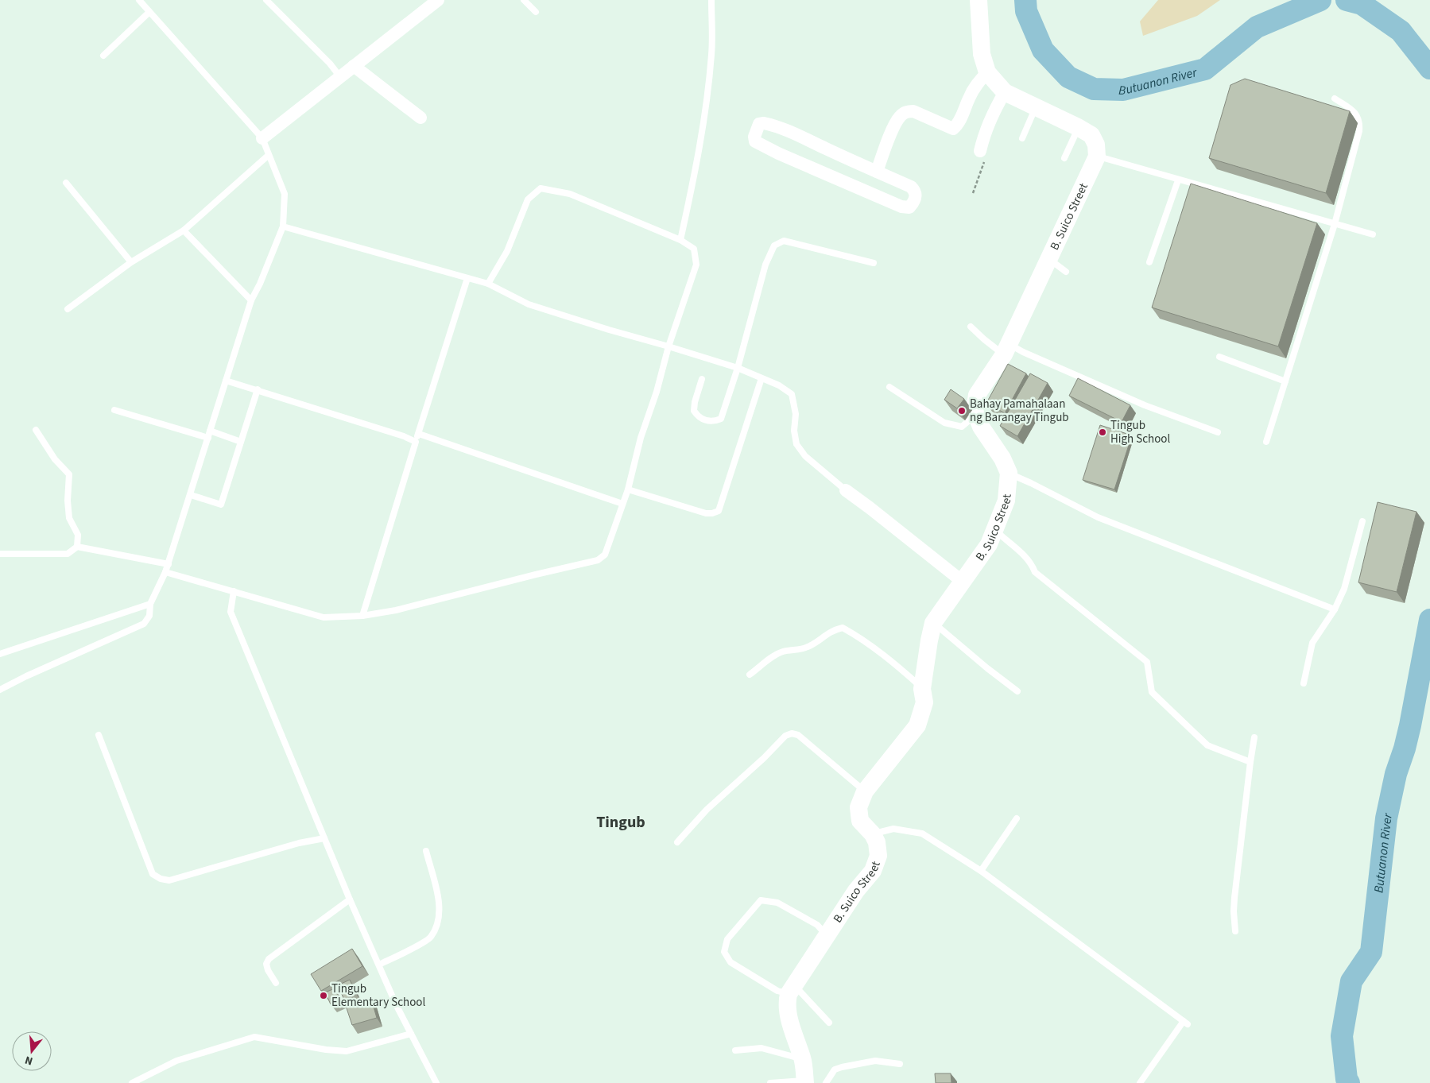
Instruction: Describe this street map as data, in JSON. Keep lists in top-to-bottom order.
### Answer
{
  "streets": {
    "street": ["B. Suico Street"]
  },
  "districts": ["Tingub"],
  "water": ["Butuanon River"],
  "places": ["Bahay Pamahalaan ng Barangay Tingub", "Tingub High School", "Tingub Elementary School"],
  "north": "bottom"
}
